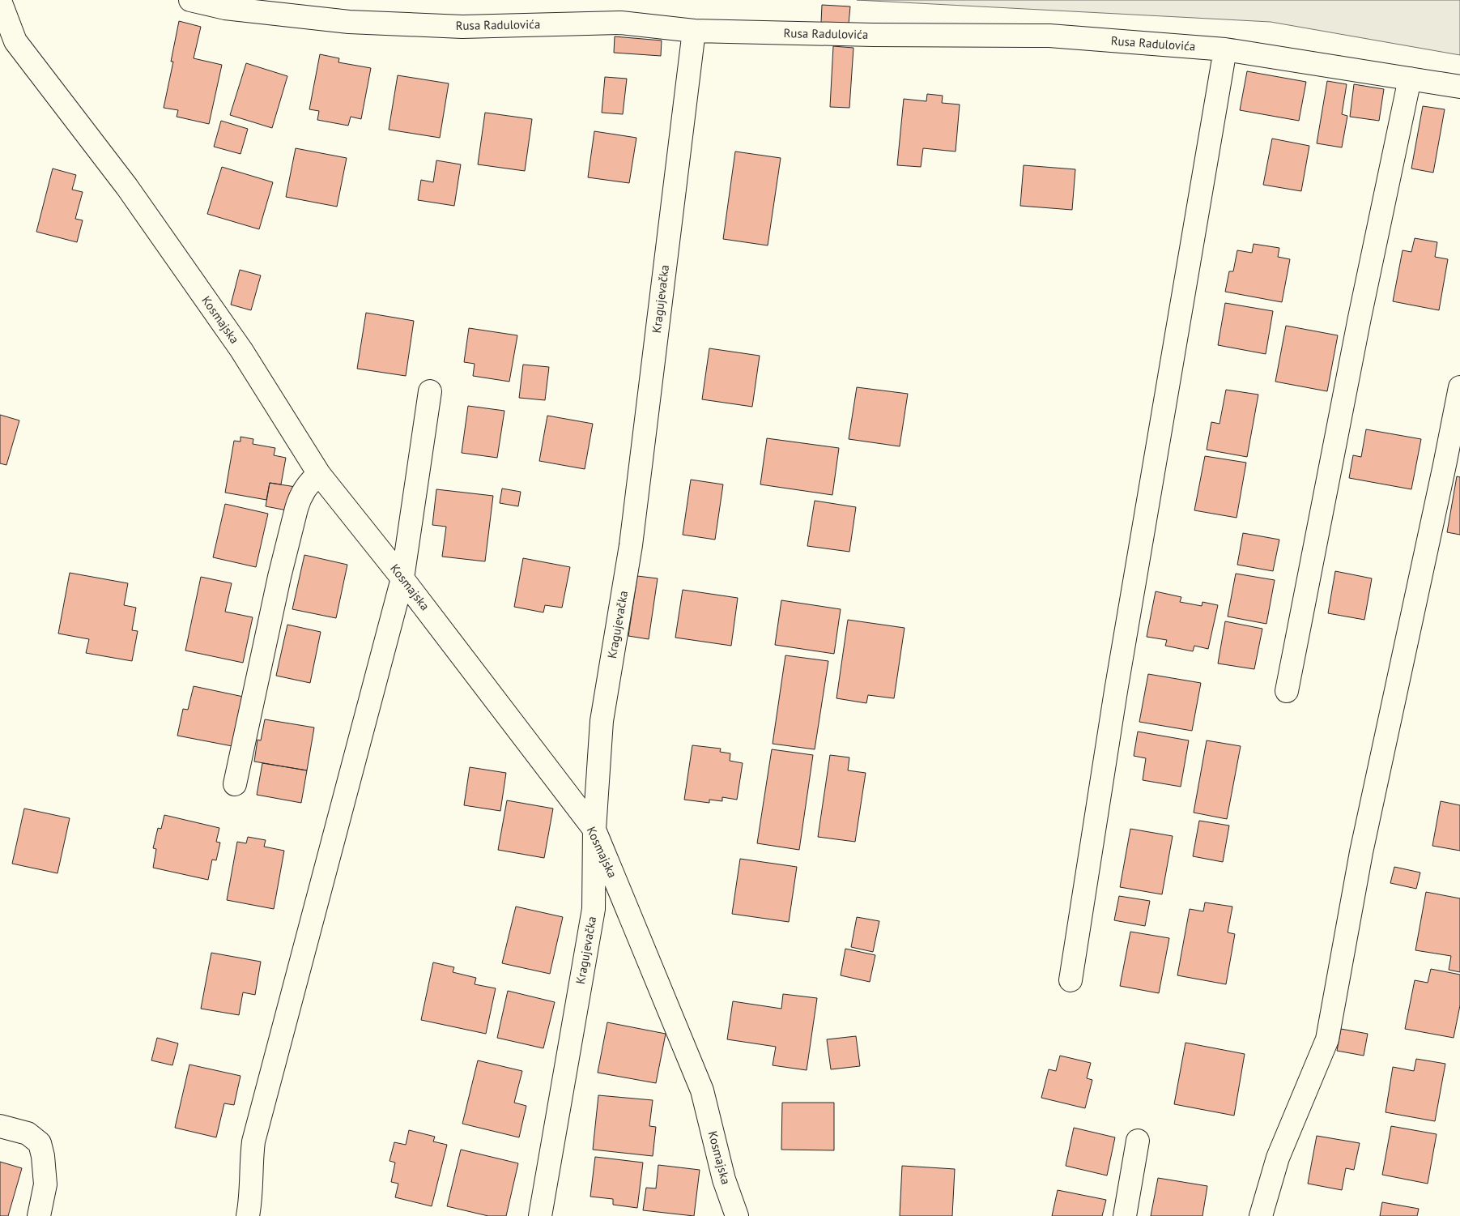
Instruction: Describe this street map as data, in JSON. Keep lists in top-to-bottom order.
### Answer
{
  "streets": {
    "street": ["Rusa Radulovića", "Kragujevačka", "Kosmajska"]
  },
  "crossings": [
    ["Rusa Radulovića", "Kragujevačka"],
    ["Kragujevačka", "Kosmajska"]
  ]
}
